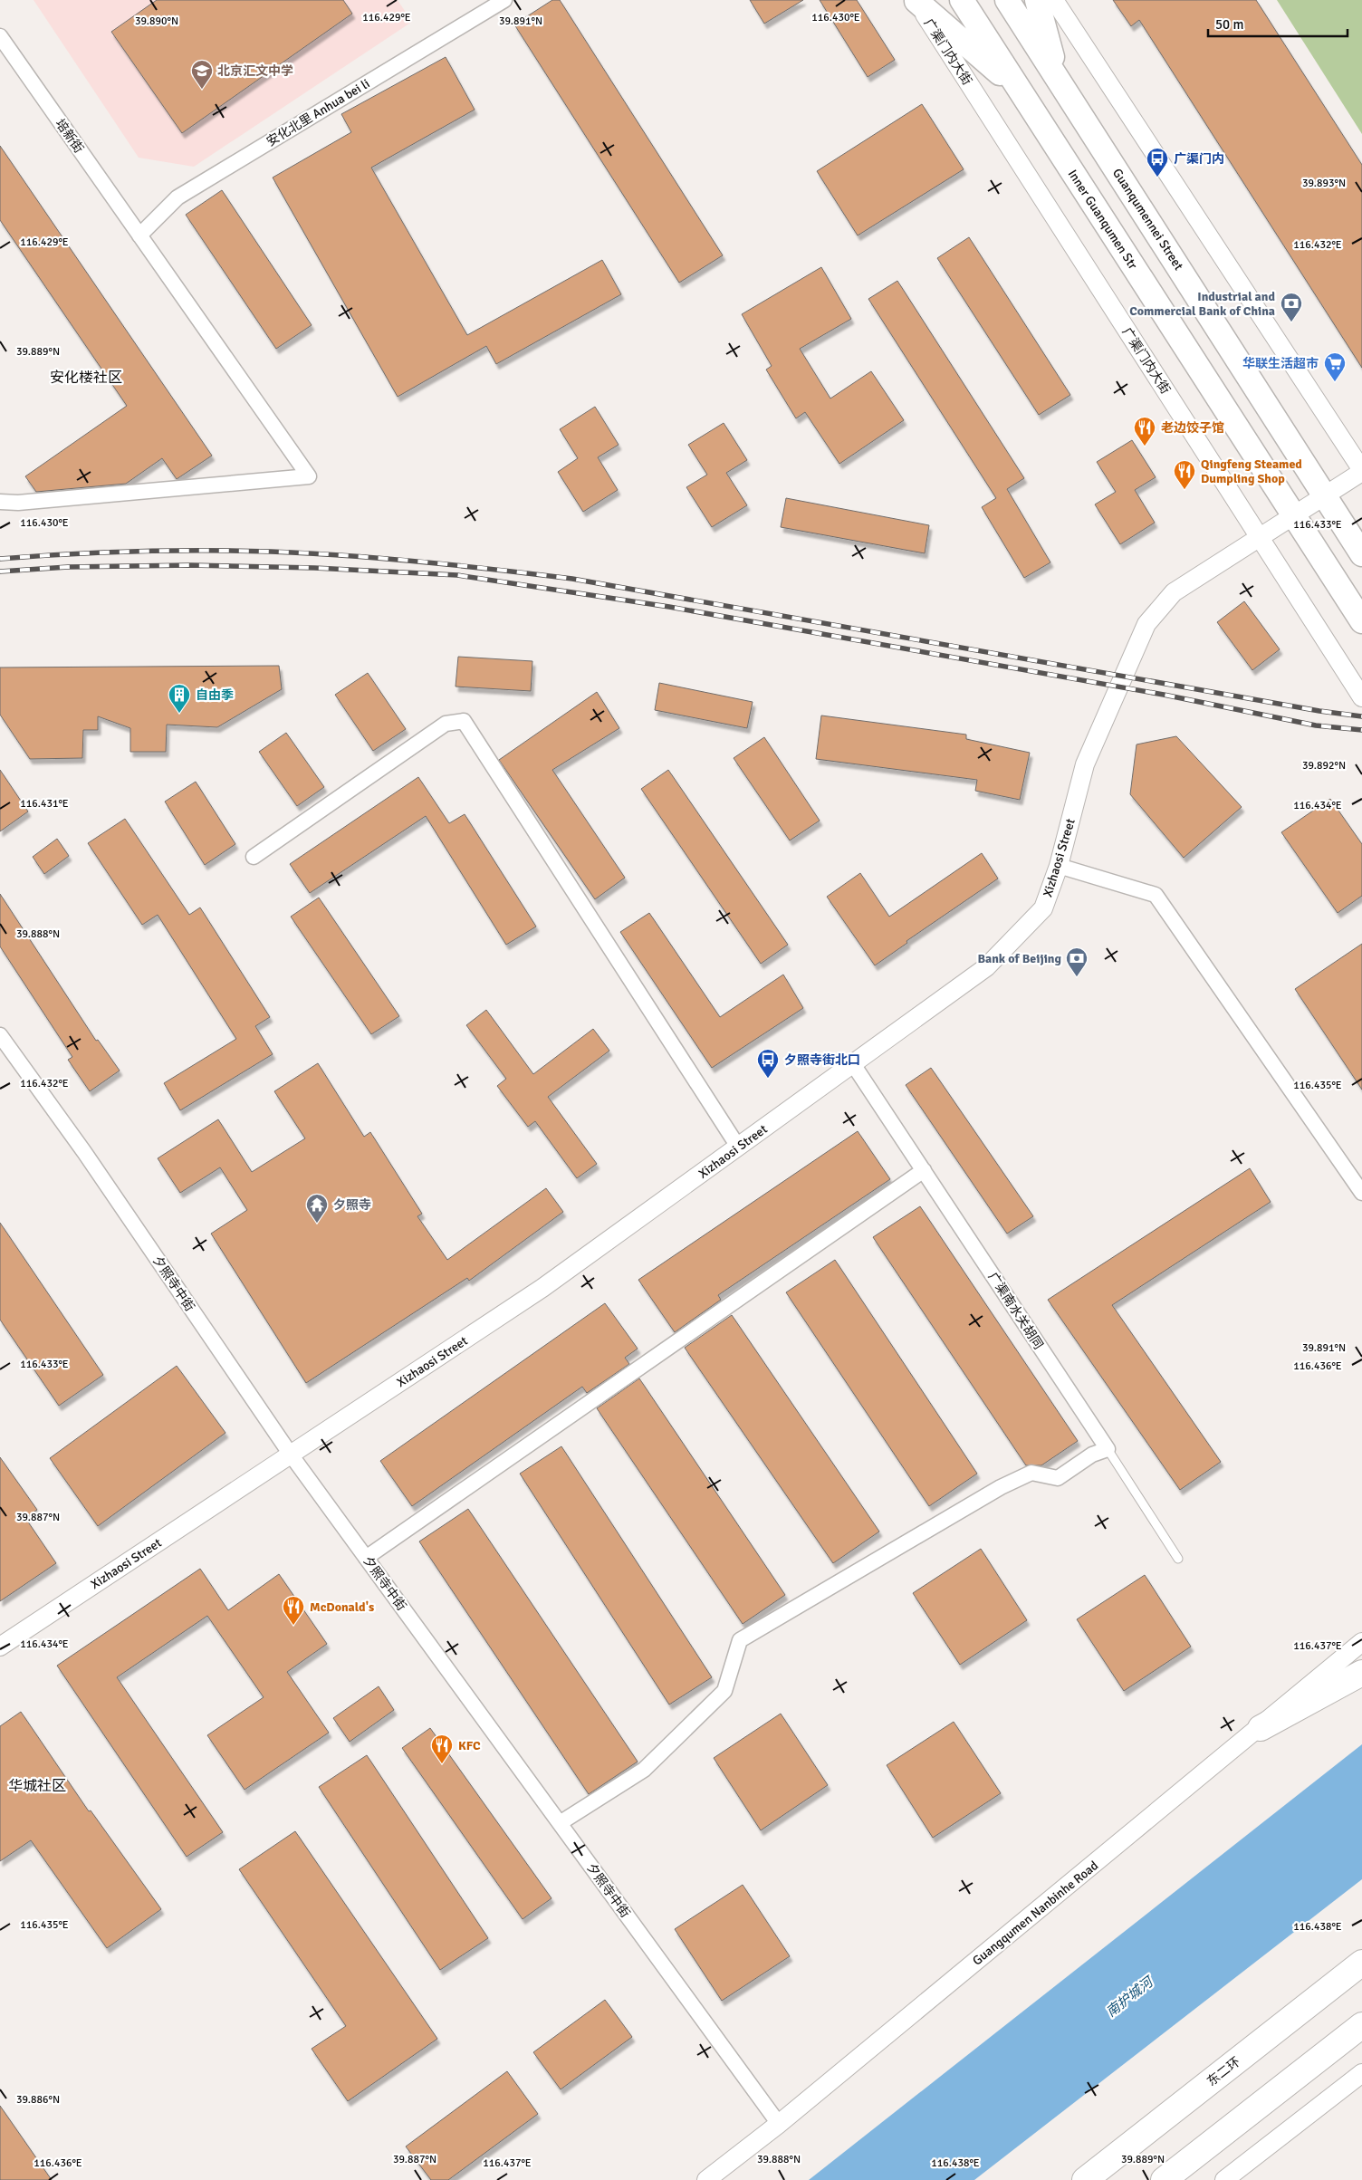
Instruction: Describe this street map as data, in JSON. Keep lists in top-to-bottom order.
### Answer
{
  "streets": {
    "highway": ["东二环"],
    "main road": ["Inner Guanqumen Str", "Guanqumennei Street"],
    "street": [
      "广渠门内大街",
      "安化北里 Anhua bei li",
      "培新街",
      "Xizhaosi Street",
      "夕照寺中街",
      "广渠南水关胡同",
      "Guangqumen Nanbinhe Road"
    ]
  },
  "crossings": [
    ["广渠门内大街", "Xizhaosi Street"],
    ["安化北里 Anhua bei li", "培新街"],
    ["Inner Guanqumen Str", "Xizhaosi Street"],
    ["Guanqumennei Street", "Xizhaosi Street"],
    ["Xizhaosi Street", "夕照寺中街"],
    ["Xizhaosi Street", "广渠南水关胡同"],
    ["夕照寺中街", "Guangqumen Nanbinhe Road"]
  ],
  "districts": ["安化楼社区", "华城社区"],
  "water": ["南护城河"],
  "places": {
    "school or university": ["北京汇文中学"],
    "bus stop": ["广渠门内", "夕照寺街北口"],
    "bank": ["Industrial and Commercial Bank of China", "Bank of Beijing"],
    "supermarket": ["华联生活超市"],
    "restaurant": [
      "老边饺子馆",
      "Qingfeng Steamed Dumpling Shop",
      "McDonald's",
      "KFC"
    ],
    "building": ["自由季"],
    "temple": ["夕照寺"]
  },
  "scale_bar": "50 m",
  "coordinates": [
    "116.429°E",
    "116.430°E",
    "39.890°N",
    "39.891°N",
    "39.893°N",
    "116.432°E",
    "39.889°N",
    "116.433°E",
    "39.892°N",
    "116.431°E",
    "116.434°E",
    "39.888°N",
    "116.435°E",
    "116.436°E",
    "39.887°N",
    "116.437°E",
    "116.438°E",
    "39.886°N"
  ]
}
